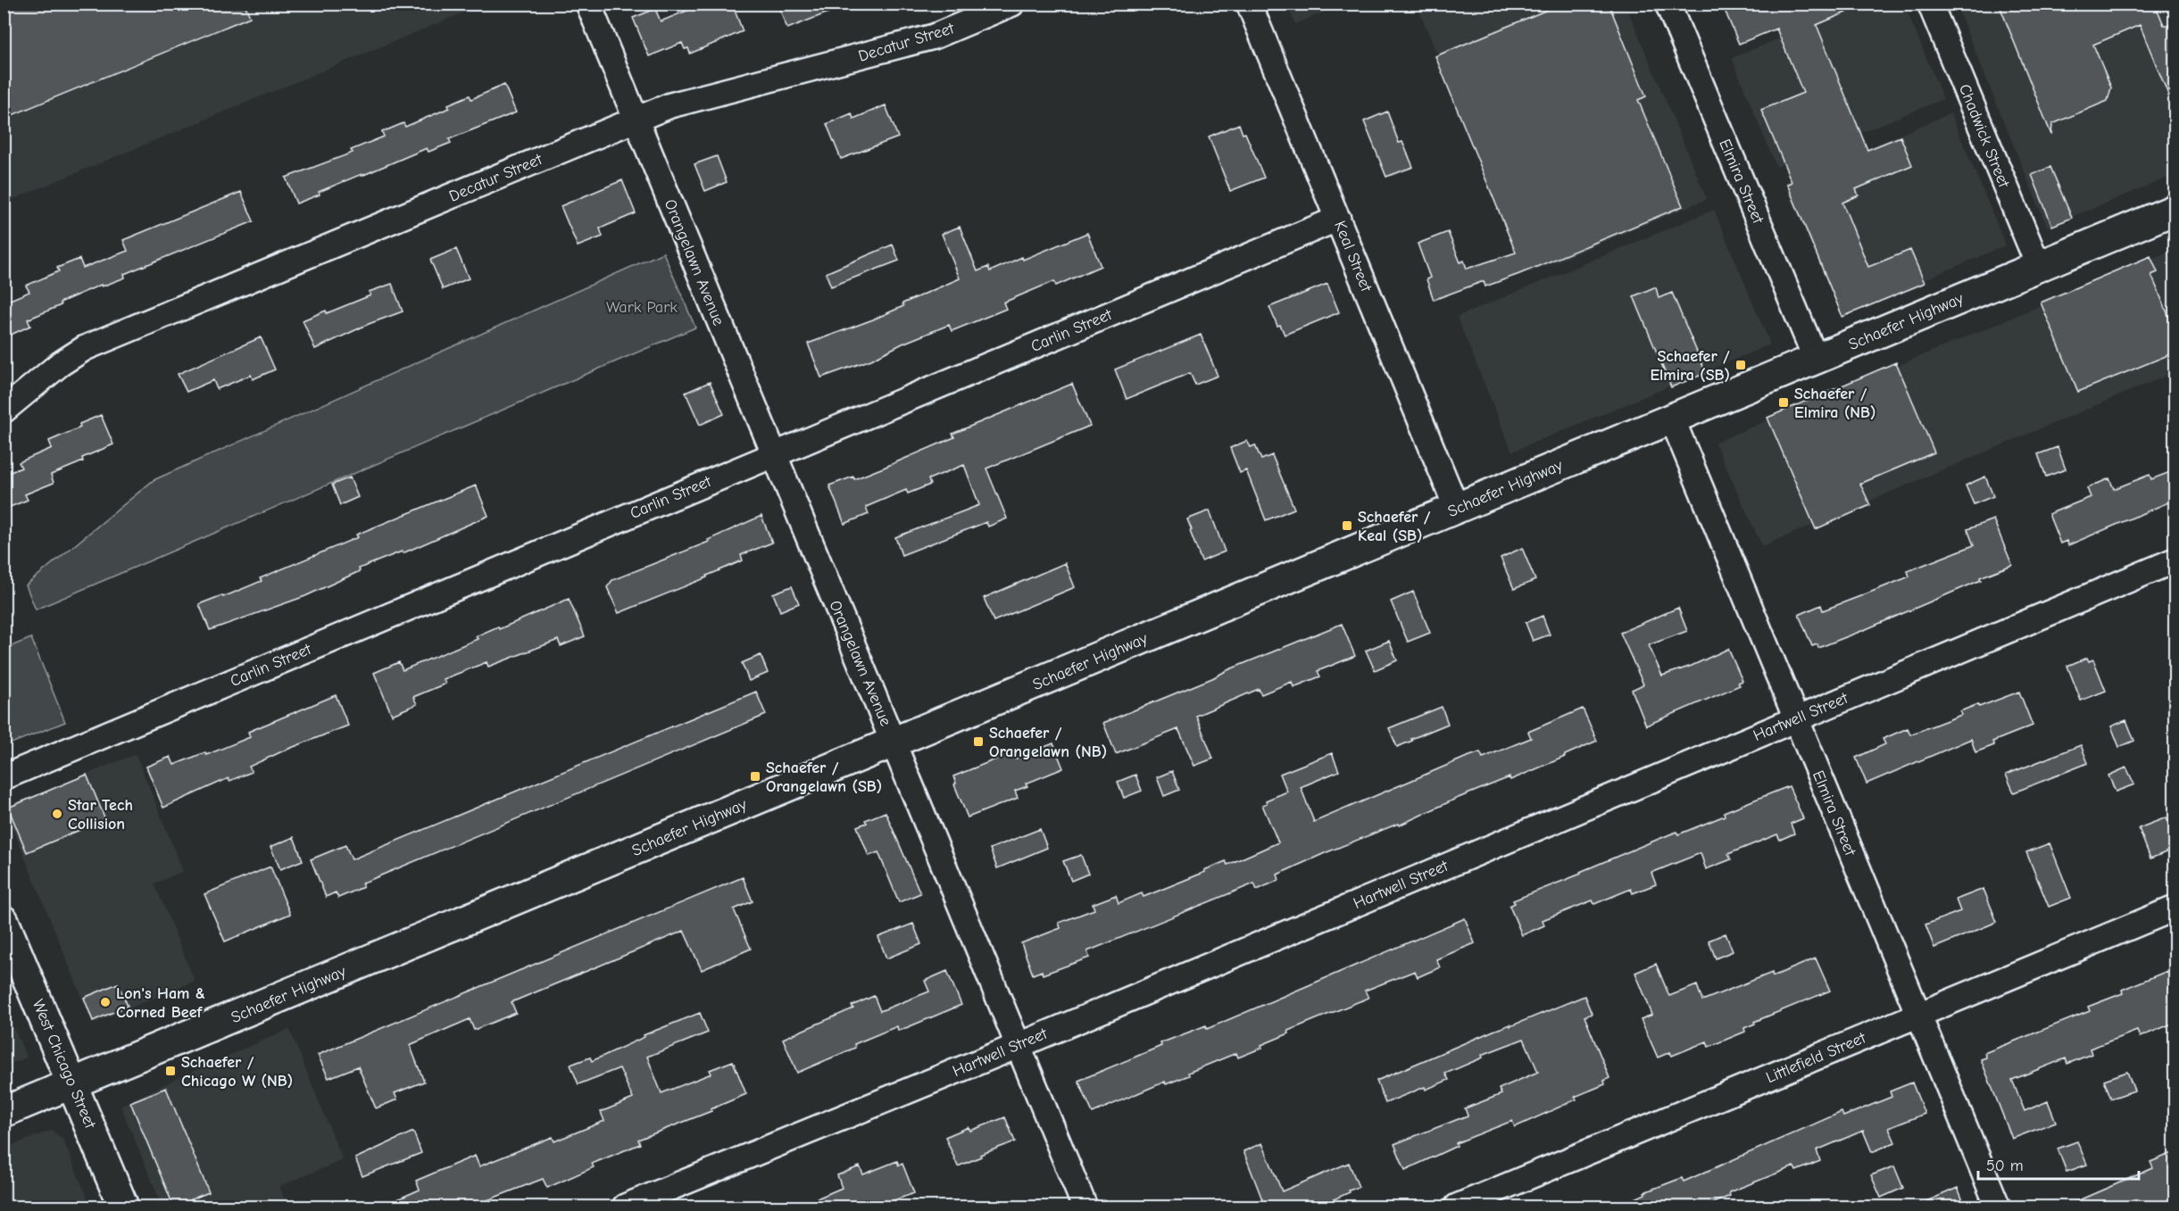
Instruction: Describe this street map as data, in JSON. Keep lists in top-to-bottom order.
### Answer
{
  "streets": {
    "main road": ["Schaefer Highway", "West Chicago Street"],
    "street": [
      "Decatur Street",
      "Chadwick Street",
      "Elmira Street",
      "Keal Street",
      "Orangelawn Avenue",
      "Carlin Street",
      "Hartwell Street",
      "Littlefield Street"
    ]
  },
  "crossings": [
    ["Decatur Street", "Orangelawn Avenue"],
    ["Chadwick Street", "Schaefer Highway"],
    ["Elmira Street", "Schaefer Highway"],
    ["Elmira Street", "Hartwell Street"],
    ["Elmira Street", "Littlefield Street"],
    ["Keal Street", "Schaefer Highway"],
    ["Keal Street", "Carlin Street"],
    ["Orangelawn Avenue", "Schaefer Highway"],
    ["Orangelawn Avenue", "Carlin Street"],
    ["Orangelawn Avenue", "Hartwell Street"],
    ["Schaefer Highway", "West Chicago Street"]
  ],
  "parks": ["Wark Park"],
  "places": {
    "transit": [
      "Schaefer / Elmira (SB)",
      "Schaefer / Elmira (NB)",
      "Schaefer / Keal (SB)",
      "Schaefer / Orangelawn (NB)",
      "Schaefer / Orangelawn (SB)",
      "Schaefer / Chicago W (NB)"
    ],
    "other": ["Star Tech Collision", "Lon's Ham & Corned Beef"]
  },
  "scale_bar": "50 m"
}
